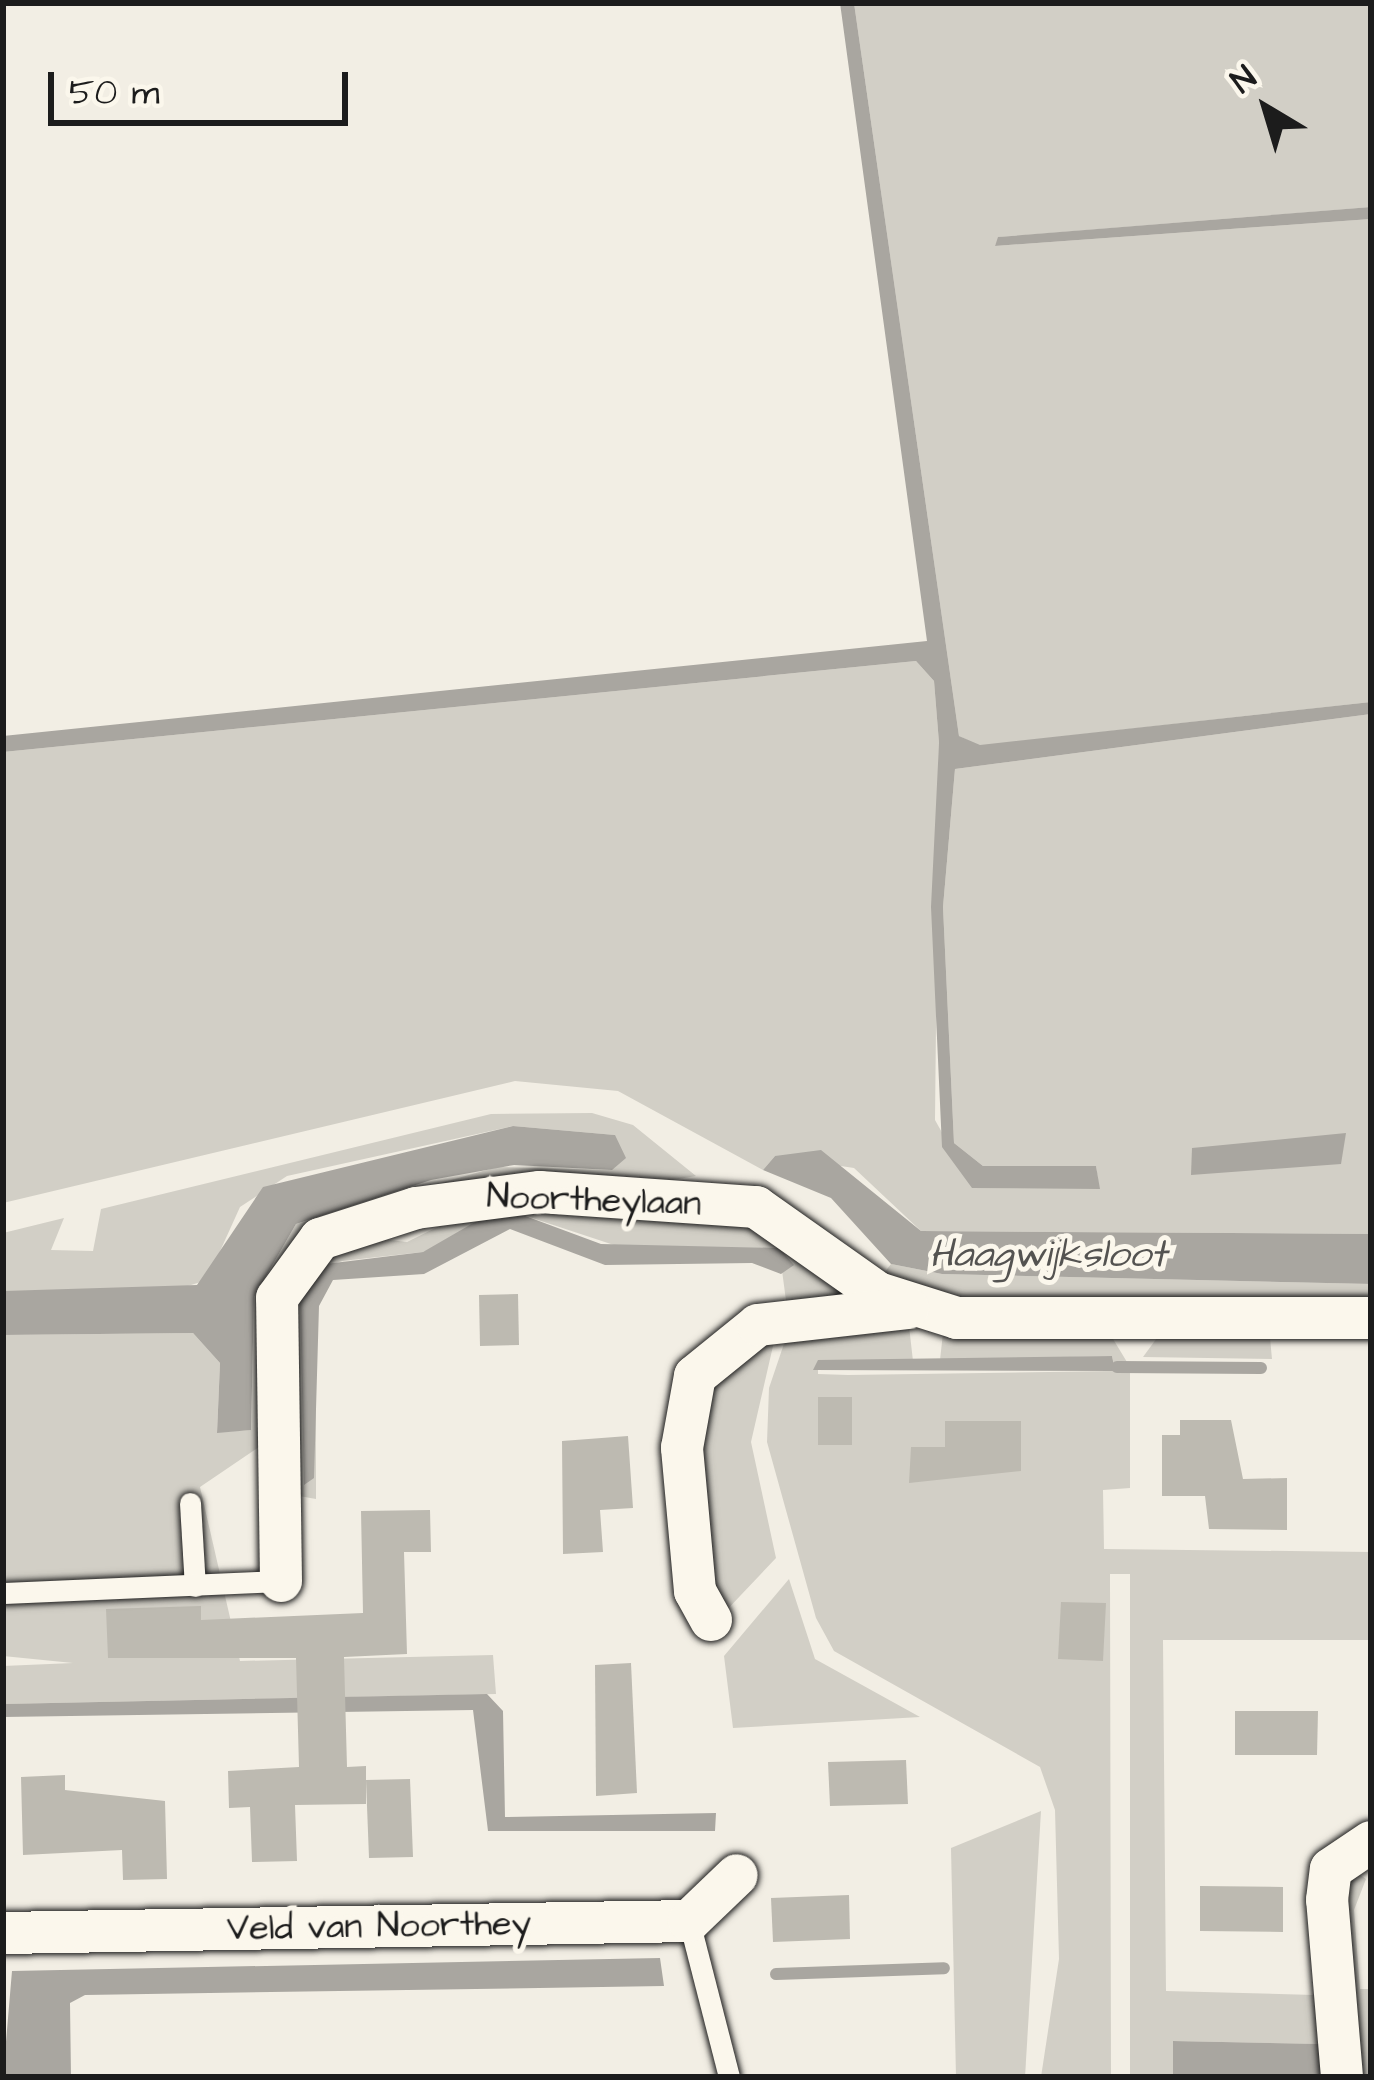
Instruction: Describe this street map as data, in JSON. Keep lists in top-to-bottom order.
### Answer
{
  "streets": {
    "street": ["Noortheylaan", "Veld van Noorthey"]
  },
  "water": ["Haagwijksloot"],
  "scale_bar": "50 m",
  "north": "top left"
}
